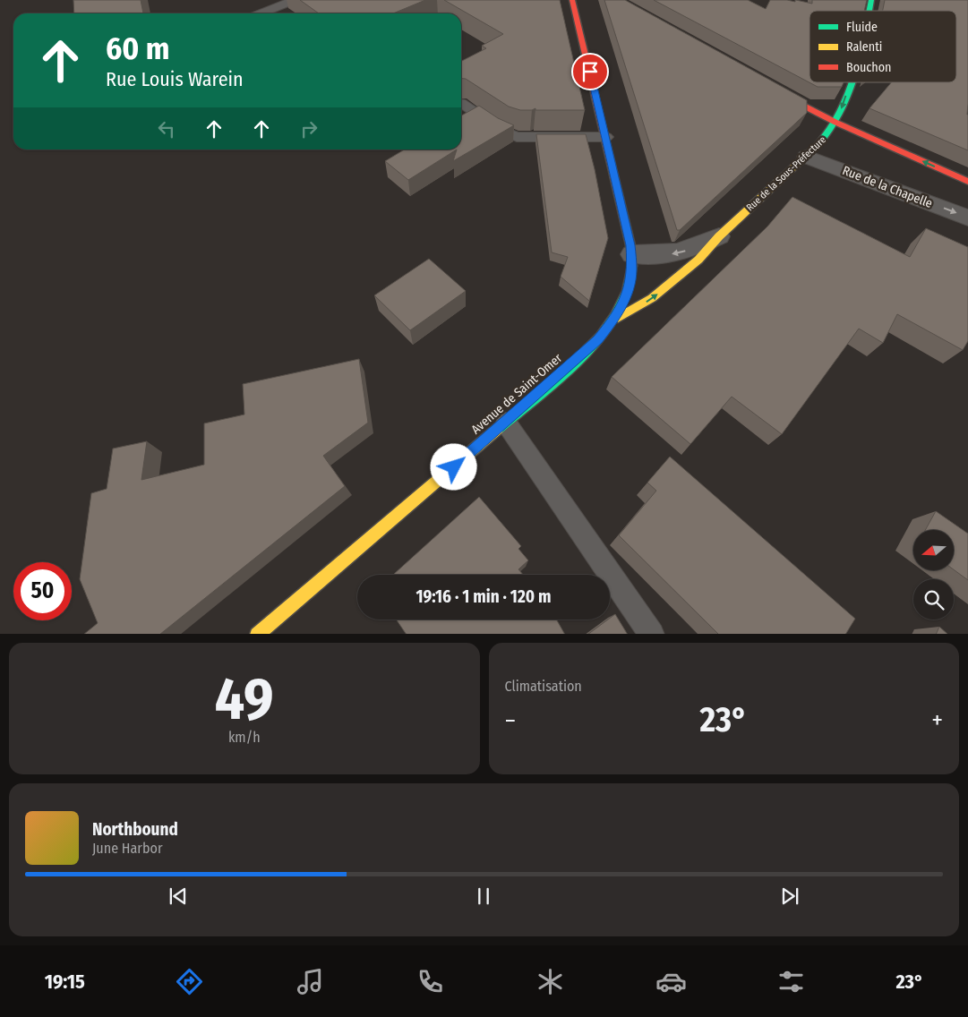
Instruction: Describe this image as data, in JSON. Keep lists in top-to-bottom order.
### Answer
{
  "streets": {
    "street": ["Rue de la Sous-Préfecture", "Rue de la Chapelle", "Avenue de Saint-Omer"]
  },
  "crossings": [
    ["Rue de la Sous-Préfecture", "Rue de la Chapelle"],
    ["Rue de la Sous-Préfecture", "Avenue de Saint-Omer"]
  ],
  "legend": ["Fluide", "Ralenti", "Bouchon"],
  "north": "left",
  "page": {
    "turn": ["60 m", "Rue Louis Warein"],
    "limit": "50",
    "trip": "19:16 · 1 min · 120 m",
    "tile": [
      ["49", "km/h"],
      "Climatisation"
    ],
    "heat": ["−", "23°", "+"],
    "song": ["Northbound", "June Harbor"],
    "tabs": ["19:15", "23°"]
  }
}
